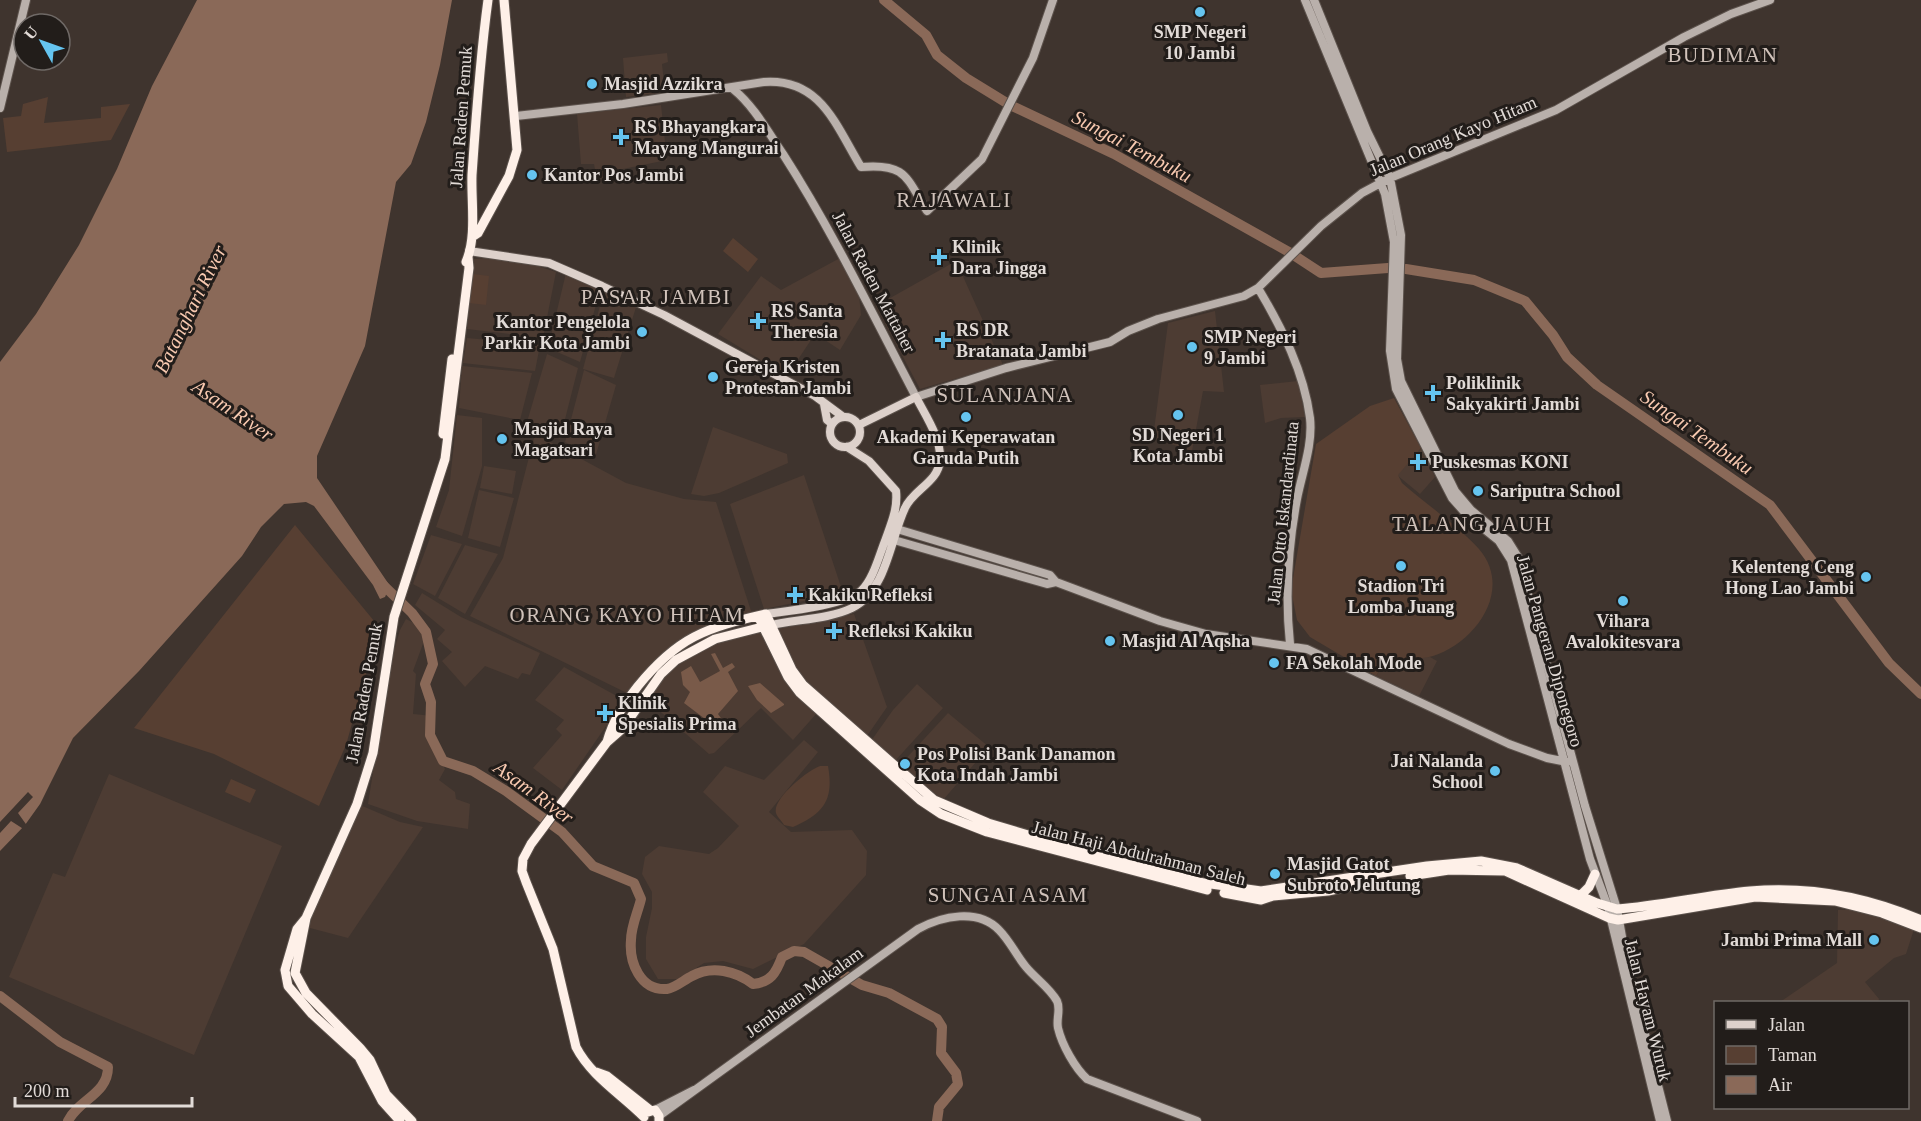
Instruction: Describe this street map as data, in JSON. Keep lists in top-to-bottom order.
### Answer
{
  "streets": {
    "highway": ["Jalan Raden Pemuk", "Jalan Haji Abdulrahman Saleh"],
    "main road": [
      "Jalan Orang Kayo Hitam",
      "Jalan Raden Mattaher",
      "Jalan Otto Iskandardinata",
      "Jalan Pangeran Diponegoro",
      "Jembatan Makalam",
      "Jalan Hayam Wuruk"
    ]
  },
  "crossings": [
    ["Jalan Orang Kayo Hitam", "Jalan Raden Mattaher"],
    ["Jalan Orang Kayo Hitam", "Jalan Otto Iskandardinata"],
    ["Jalan Orang Kayo Hitam", "Jalan Pangeran Diponegoro"],
    ["Jalan Raden Mattaher", "Jalan Haji Abdulrahman Saleh"],
    ["Jalan Pangeran Diponegoro", "Jalan Haji Abdulrahman Saleh"],
    ["Jalan Haji Abdulrahman Saleh", "Jalan Hayam Wuruk"]
  ],
  "districts": [
    "BUDIMAN",
    "RAJAWALI",
    "PASAR JAMBI",
    "SULANJANA",
    "TALANG JAUH",
    "ORANG KAYO HITAM",
    "SUNGAI ASAM"
  ],
  "water": ["Sungai Tembuku", "Batanghari River", "Asam River"],
  "places": {
    "other": [
      "SMP Negeri 10 Jambi",
      "Masjid Azzikra",
      "Kantor Pos Jambi",
      "Kantor Pengelola Parkir Kota Jambi",
      "SMP Negeri 9 Jambi",
      "Gereja Kristen Protestan Jambi",
      "SD Negeri 1 Kota Jambi",
      "Akademi Keperawatan Garuda Putih",
      "Masjid Raya Magatsari",
      "Sariputra School",
      "Stadion Tri Lomba Juang",
      "Kelenteng Ceng Hong Lao Jambi",
      "Vihara Avalokitesvara",
      "Masjid Al Aqsha",
      "FA Sekolah Mode",
      "Pos Polisi Bank Danamon Kota Indah Jambi",
      "Jai Nalanda School",
      "Masjid Gatot Subroto Jelutung",
      "Jambi Prima Mall"
    ],
    "health": [
      "RS Bhayangkara Mayang Mangurai",
      "Klinik Dara Jingga",
      "RS Santa Theresia",
      "RS DR Bratanata Jambi",
      "Poliklinik Sakyakirti Jambi",
      "Puskesmas KONI",
      "Kakiku Refleksi",
      "Refleksi Kakiku",
      "Klinik Spesialis Prima"
    ]
  },
  "legend": ["Jalan", "Taman", "Air"],
  "scale_bar": "200 m",
  "north": "top left"
}
